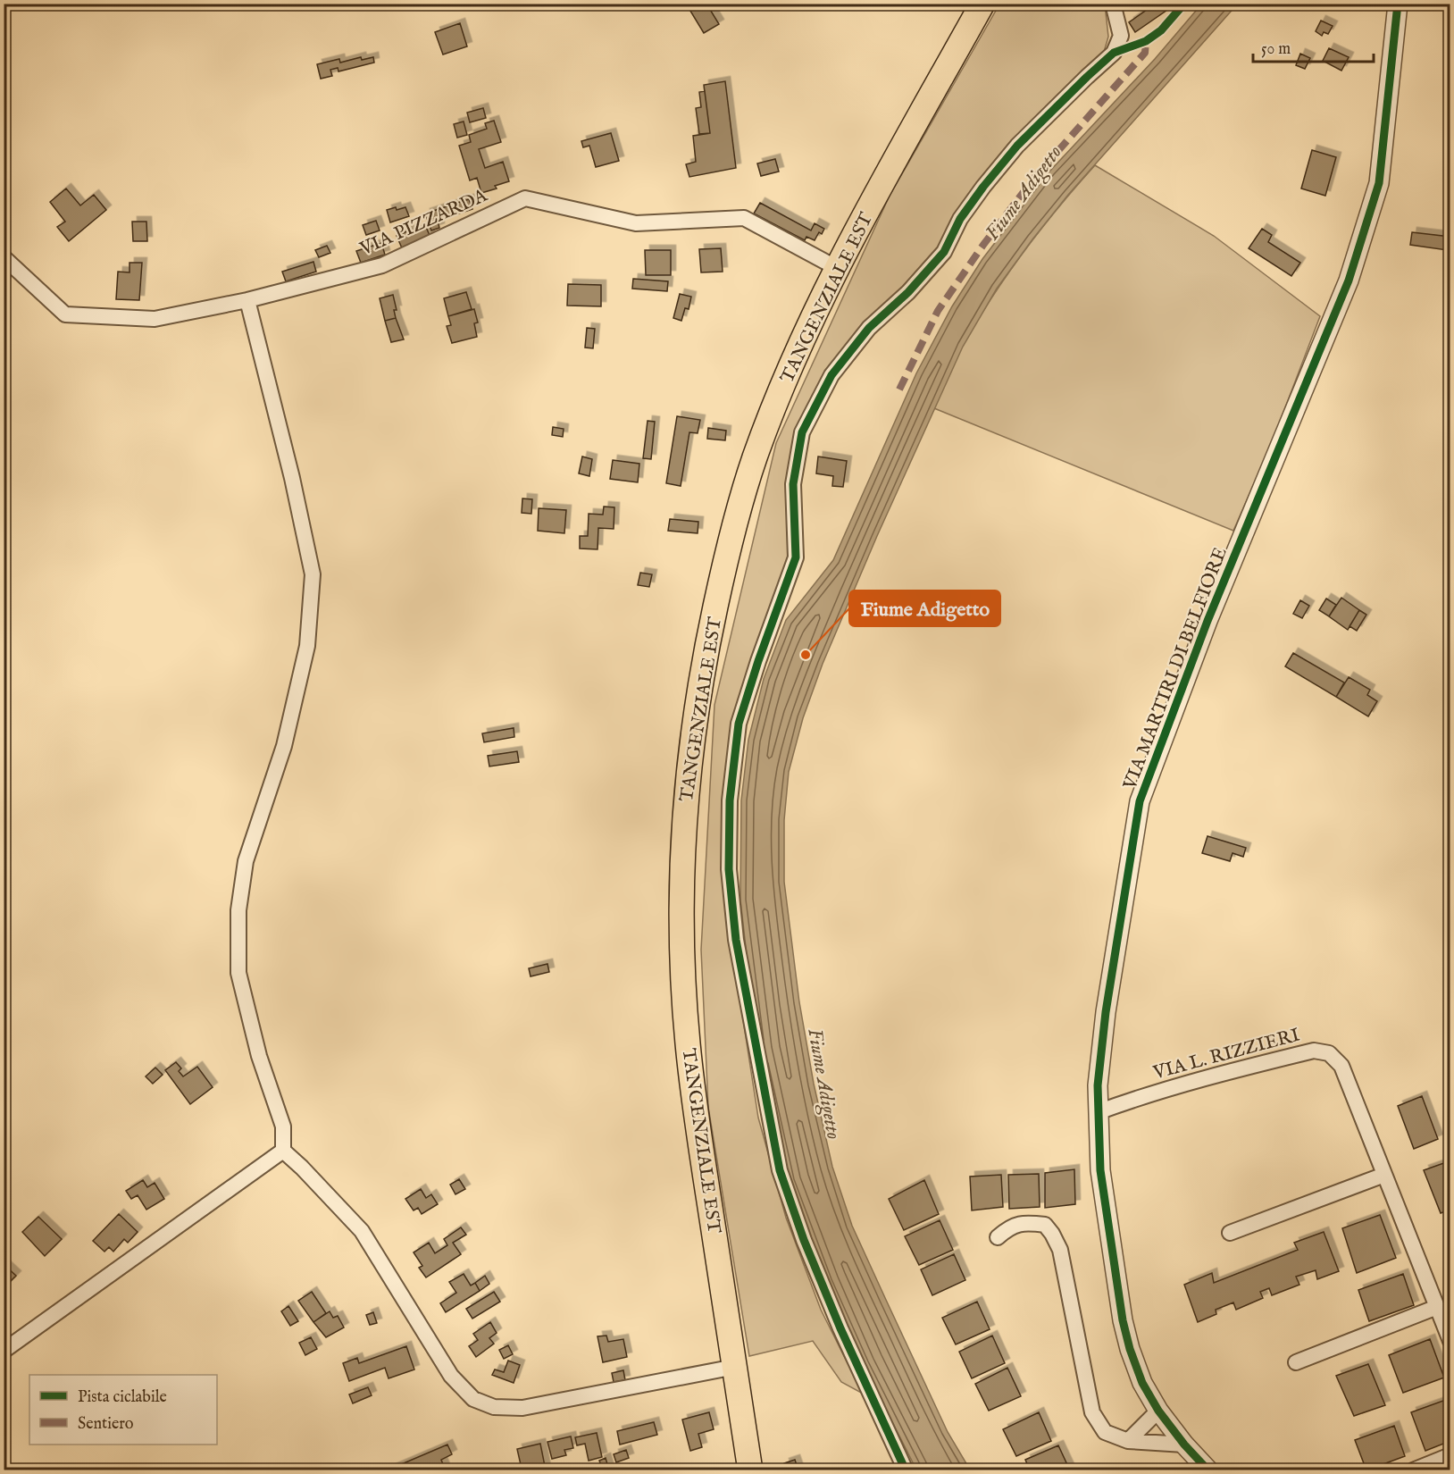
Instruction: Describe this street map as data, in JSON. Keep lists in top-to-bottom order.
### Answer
{
  "streets": {
    "main road": ["TANGENZIALE EST"],
    "street": ["VIA PIZZARDA", "VIA MARTIRI DI BELFIORE", "VIA L. RIZZIERI"]
  },
  "crossings": [
    ["VIA PIZZARDA", "TANGENZIALE EST"],
    ["VIA MARTIRI DI BELFIORE", "VIA L. RIZZIERI"]
  ],
  "water": ["Fiume Adigetto"],
  "places": ["Fiume Adigetto"],
  "legend": ["Pista ciclabile", "Sentiero"],
  "scale_bar": "50 m"
}
